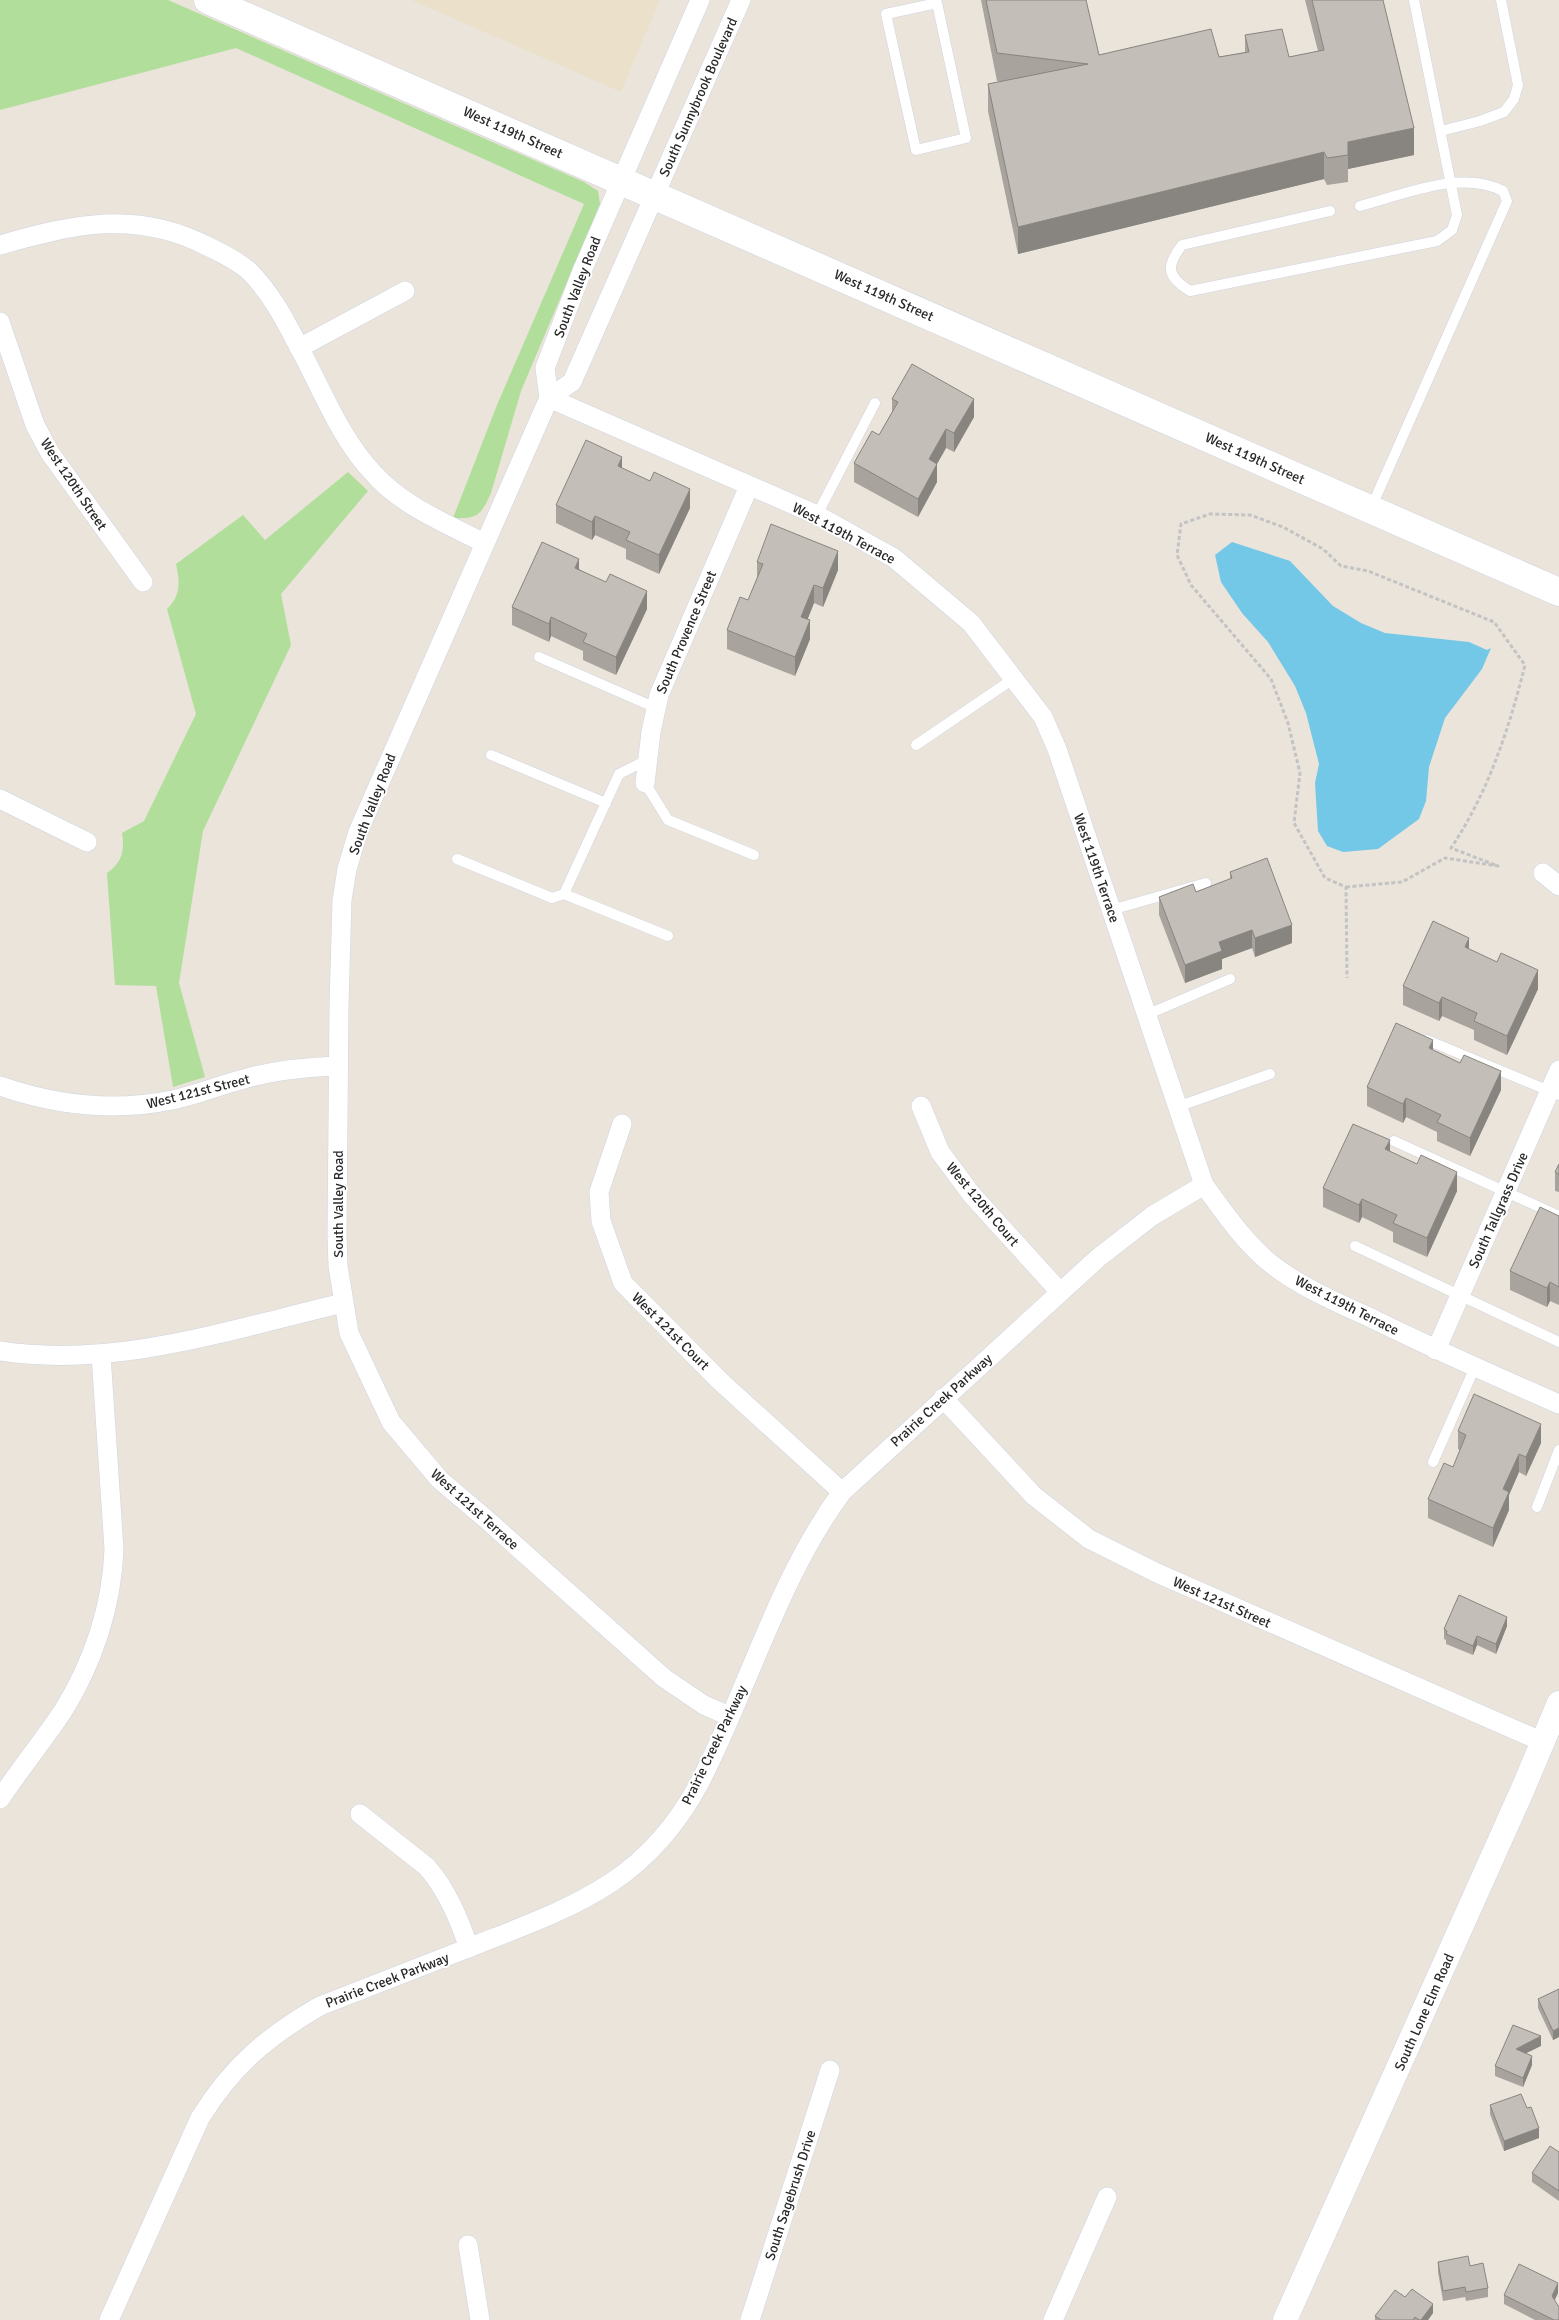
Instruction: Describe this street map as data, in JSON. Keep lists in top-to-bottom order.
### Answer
{
  "streets": {
    "main road": ["West 119th Street"],
    "street": [
      "South Sunnybrook Boulevard",
      "South Valley Road",
      "West 120th Street",
      "West 119th Terrace",
      "South Provence Street",
      "West 121st Street",
      "West 120th Court",
      "South Tallgrass Drive",
      "West 121st Court",
      "Prairie Creek Parkway",
      "West 121st Terrace",
      "South Lone Elm Road",
      "South Sagebrush Drive"
    ]
  },
  "crossings": [
    ["South Sunnybrook Boulevard", "West 119th Street"],
    ["West 119th Street", "South Valley Road"],
    ["South Valley Road", "West 119th Terrace"],
    ["South Valley Road", "West 121st Street"],
    ["South Valley Road", "West 121st Terrace"],
    ["West 119th Terrace", "South Provence Street"],
    ["West 119th Terrace", "South Tallgrass Drive"],
    ["West 119th Terrace", "Prairie Creek Parkway"],
    ["West 121st Street", "Prairie Creek Parkway"],
    ["West 121st Street", "South Lone Elm Road"],
    ["West 120th Court", "Prairie Creek Parkway"],
    ["West 121st Court", "Prairie Creek Parkway"],
    ["Prairie Creek Parkway", "West 121st Terrace"]
  ]
}
